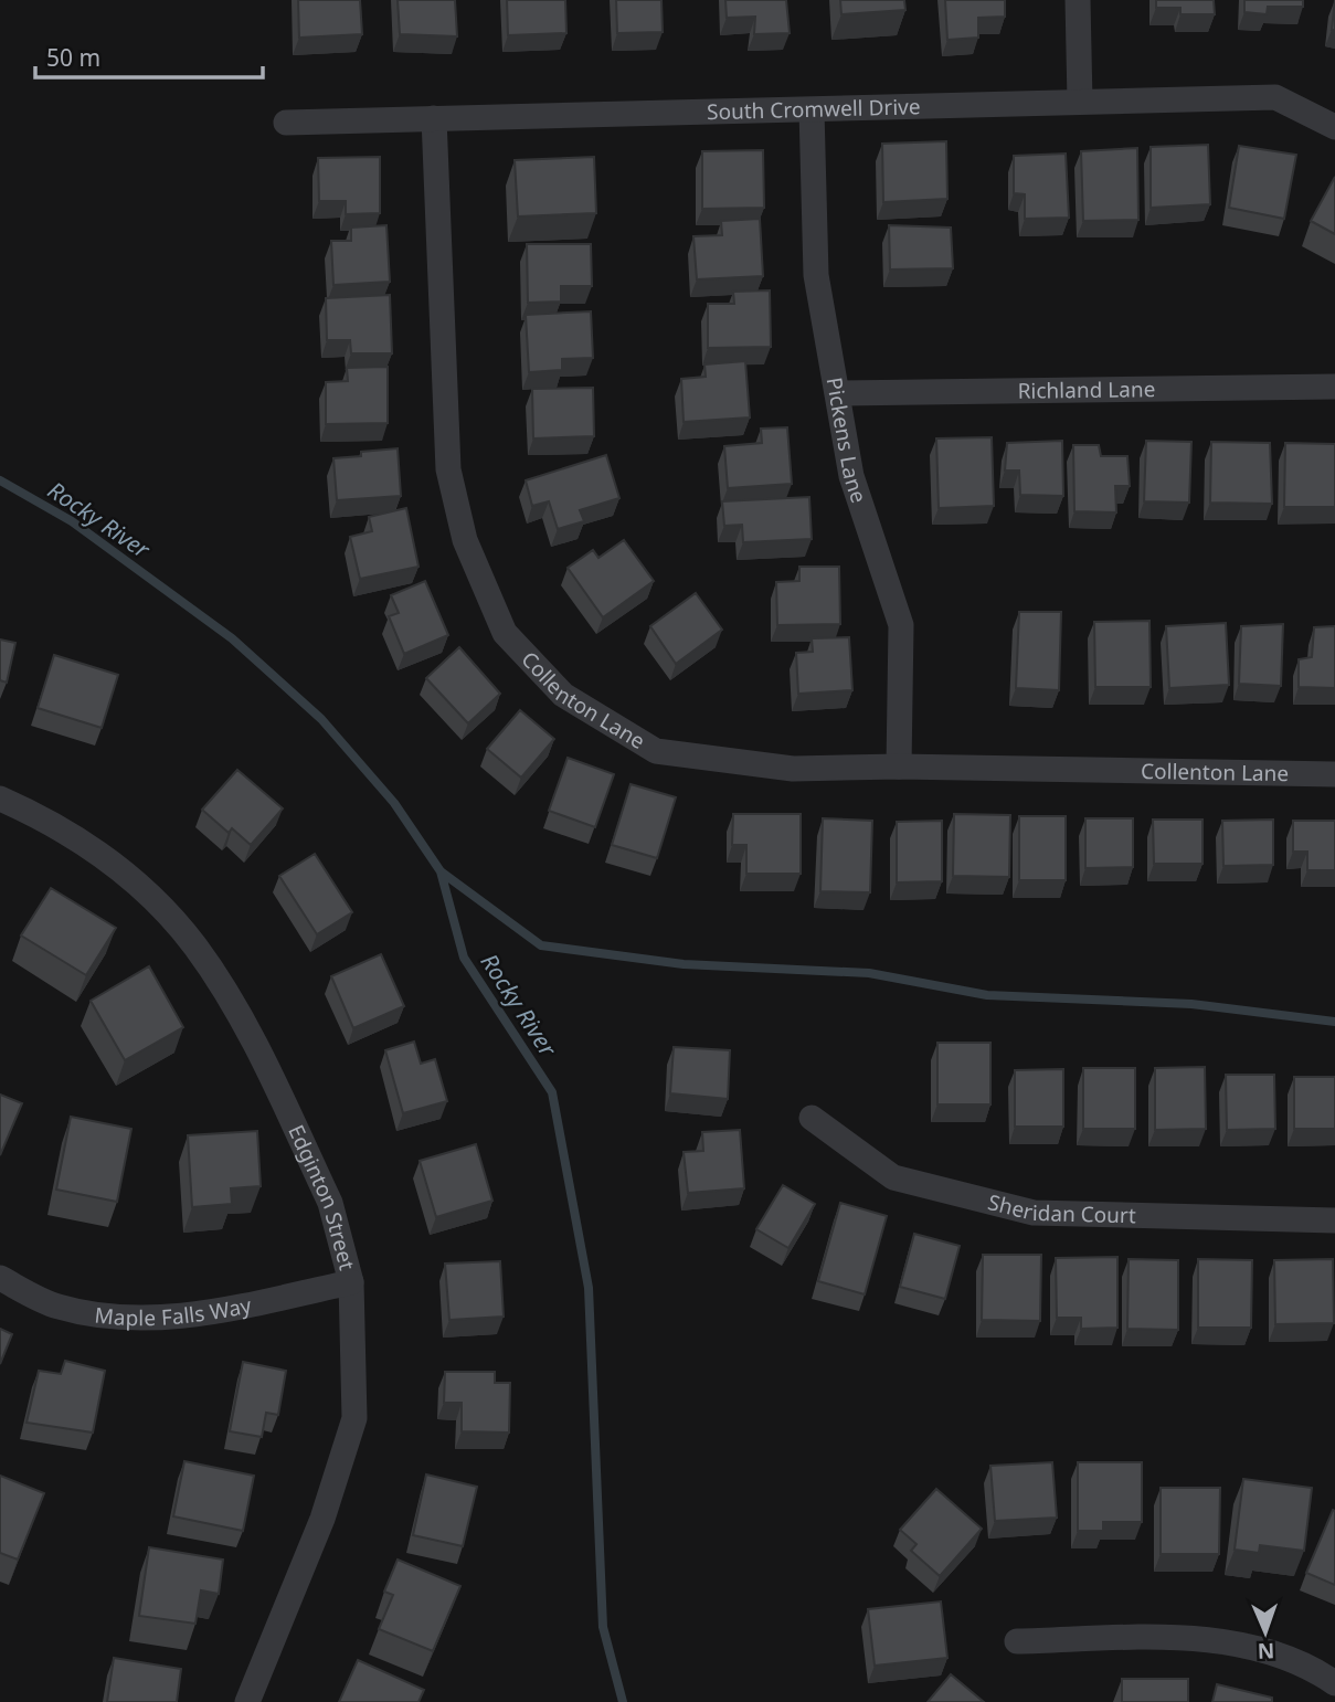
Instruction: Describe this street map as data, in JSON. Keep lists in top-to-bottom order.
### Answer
{
  "streets": {
    "street": [
      "South Cromwell Drive",
      "Richland Lane",
      "Pickens Lane",
      "Collenton Lane",
      "Edginton Street",
      "Sheridan Court",
      "Maple Falls Way"
    ]
  },
  "crossings": [
    ["South Cromwell Drive", "Pickens Lane"],
    ["South Cromwell Drive", "Collenton Lane"],
    ["Richland Lane", "Pickens Lane"],
    ["Pickens Lane", "Collenton Lane"],
    ["Edginton Street", "Maple Falls Way"]
  ],
  "water": ["Rocky River"],
  "scale_bar": "50 m",
  "north": "bottom"
}
